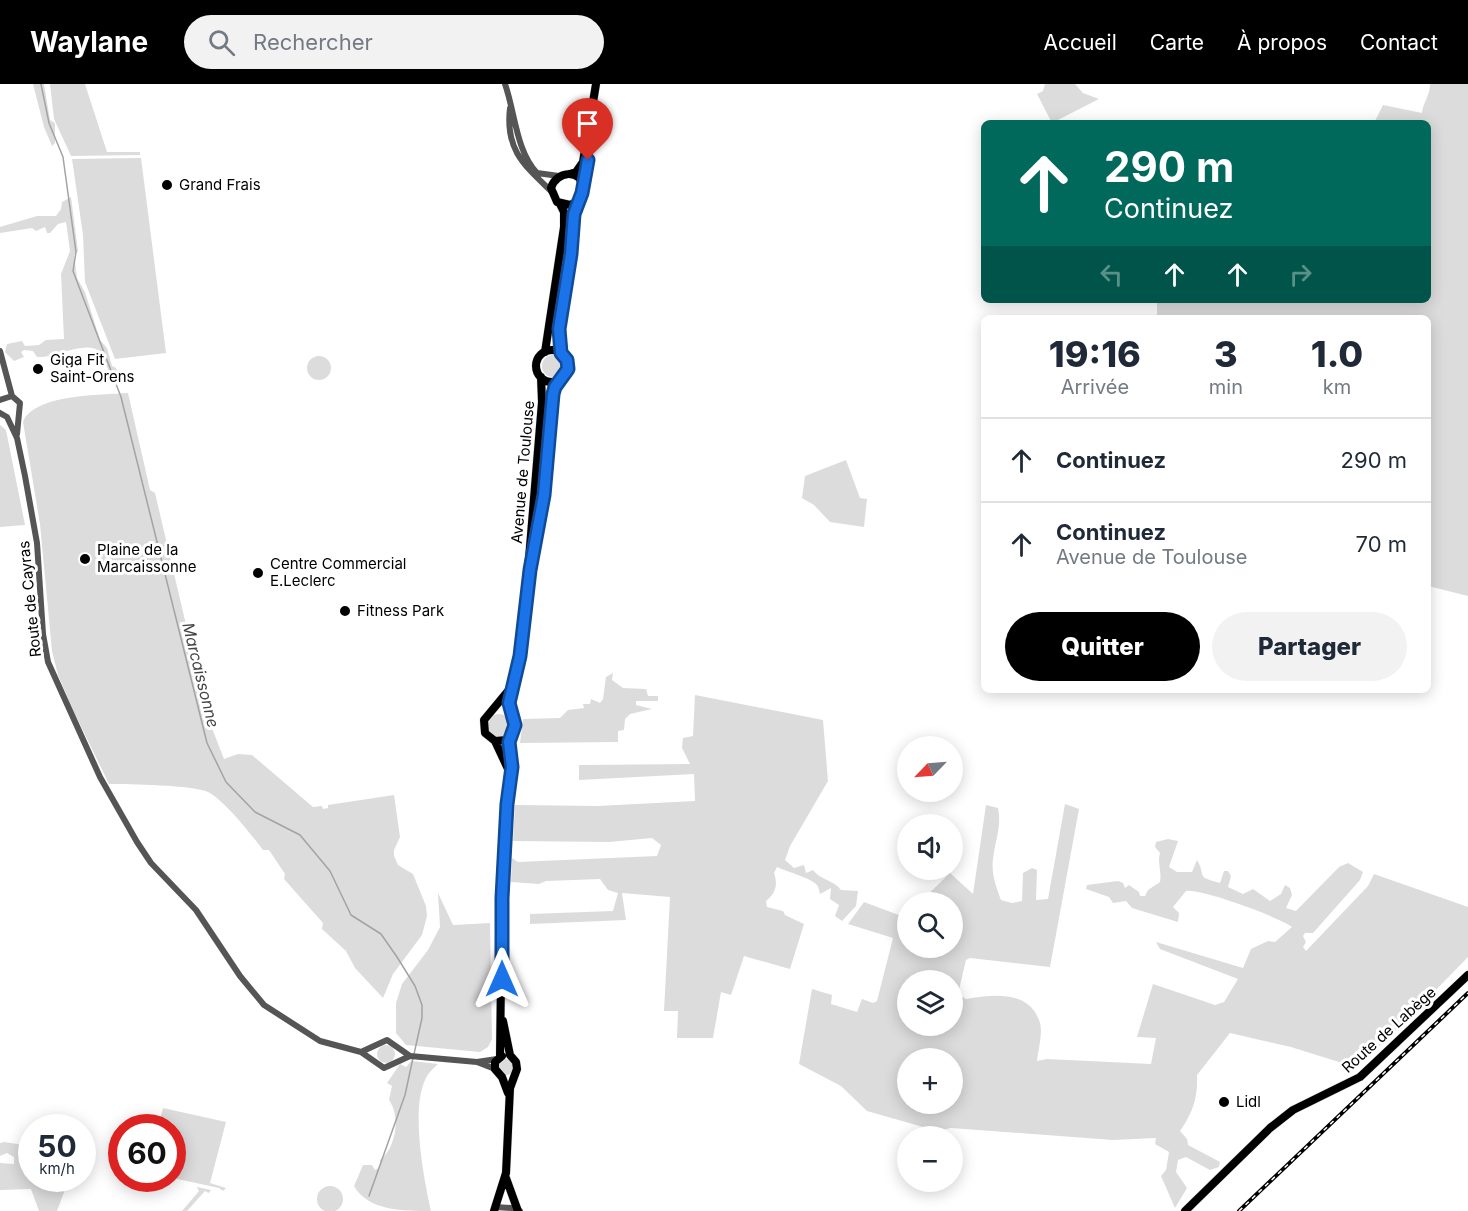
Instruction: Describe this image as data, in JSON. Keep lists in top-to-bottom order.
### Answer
{
  "streets": {
    "main road": ["Avenue de Toulouse", "Route de Labège"],
    "street": ["Route de Cayras"]
  },
  "water": ["Marcaissonne"],
  "places": [
    "Grand Frais",
    "Giga Fit Saint-Orens",
    "Plaine de la Marcaissonne",
    "Centre Commercial E.Leclerc",
    "Fitness Park",
    "Lidl"
  ],
  "north": "bottom left",
  "page": {
    "header": "Waylane",
    "search": "Rechercher",
    "nav": [
      "Accueil",
      "Carte",
      "À propos",
      "Contact"
    ],
    "turn": ["290 m", "Continuez"],
    "eta": [
      "19:16",
      "Arrivée",
      "3",
      "min",
      "1.0",
      "km"
    ],
    "list": [
      {
        "name": "Continuez",
        "value": "290 m"
      },
      {
        "name": "Continuez",
        "note": "Avenue de Toulouse",
        "value": "70 m"
      }
    ],
    "buttons": ["Quitter", "Partager"],
    "map_buttons": ["+", "−"],
    "speed": "50 km/h",
    "limit": "60"
  }
}
